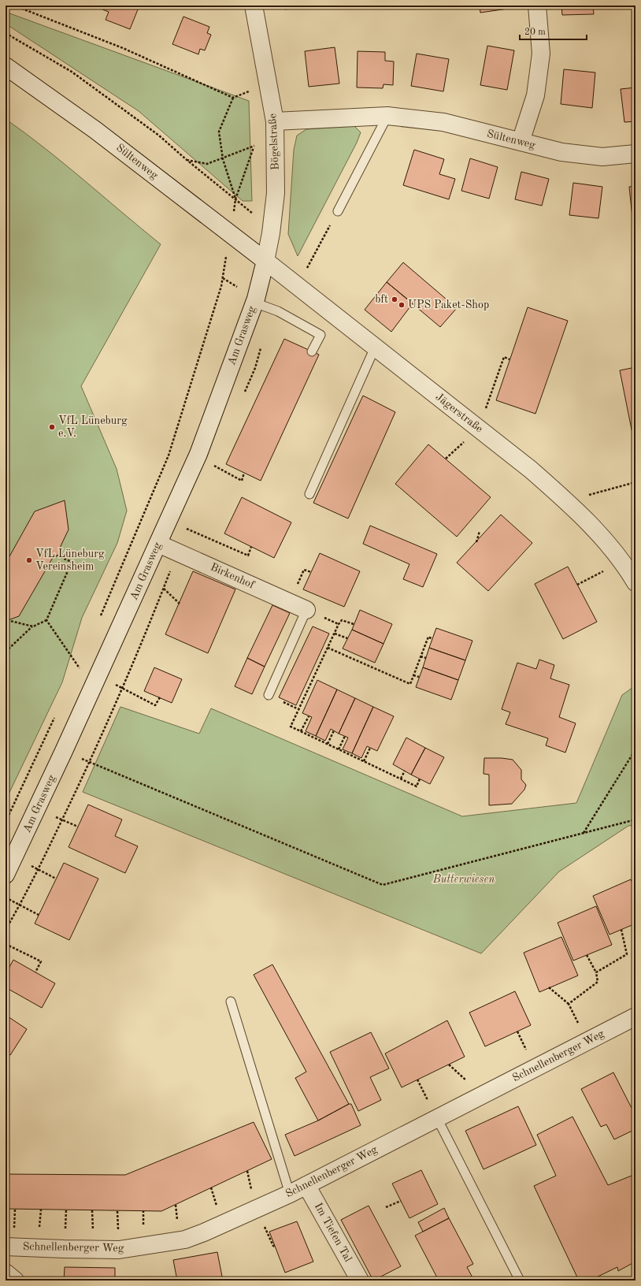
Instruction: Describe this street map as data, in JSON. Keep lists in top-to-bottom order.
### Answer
{
  "streets": {
    "street": [
      "Sültenweg",
      "Bögelstraße",
      "Am Grasweg",
      "Jägerstraße",
      "Birkenhof",
      "Schnellenberger Weg",
      "Im Tiefen Tal"
    ]
  },
  "crossings": [
    ["Sültenweg", "Bögelstraße"],
    ["Sültenweg", "Am Grasweg"],
    ["Sültenweg", "Jägerstraße"],
    ["Bögelstraße", "Am Grasweg"],
    ["Bögelstraße", "Jägerstraße"],
    ["Am Grasweg", "Jägerstraße"],
    ["Am Grasweg", "Birkenhof"],
    ["Schnellenberger Weg", "Im Tiefen Tal"]
  ],
  "parks": ["Butterwiesen"],
  "places": [
    "bft",
    "UPS Paket-Shop",
    "VfL Lüneburg e.V.",
    "VfL Lüneburg Vereinsheim"
  ],
  "scale_bar": "20 m"
}
